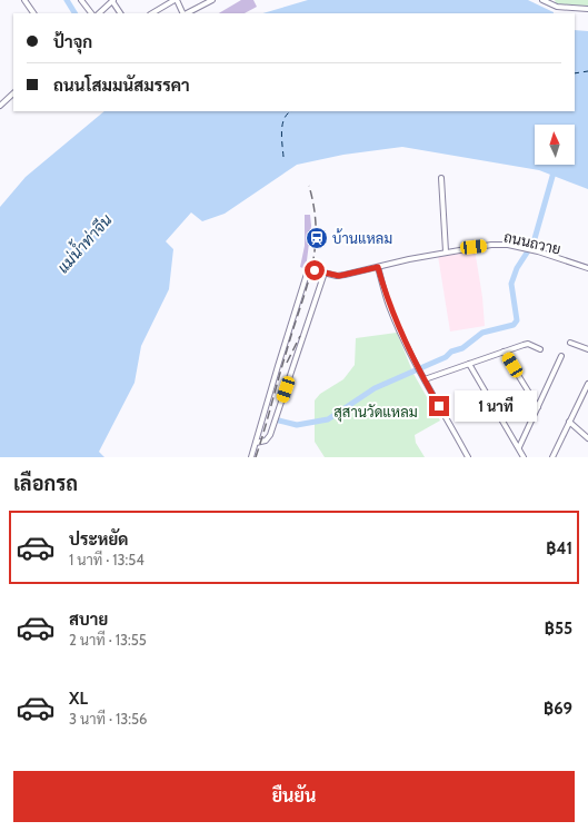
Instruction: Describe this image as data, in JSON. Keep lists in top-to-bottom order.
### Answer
{
  "streets": {
    "street": ["ถนนถวาย"]
  },
  "water": ["แม่น้ำท่าจีน"],
  "parks": ["สุสานวัดแหลม"],
  "places": {
    "station": ["บ้านแหลม"]
  },
  "north": "top",
  "page": {
    "banner": ["ป้าจุก", "ถนนโสมมนัสมรรคา"],
    "bubble": "1 นาที",
    "heading": "เลือกรถ",
    "list": [
      {
        "name": "ประหยัด",
        "note": "1 นาที · 13:54",
        "value": "฿41"
      },
      {
        "name": "สบาย",
        "note": "2 นาที · 13:55",
        "value": "฿55"
      },
      {
        "name": "XL",
        "note": "3 นาที · 13:56",
        "value": "฿69"
      }
    ],
    "buttons": "ยืนยัน"
  }
}
